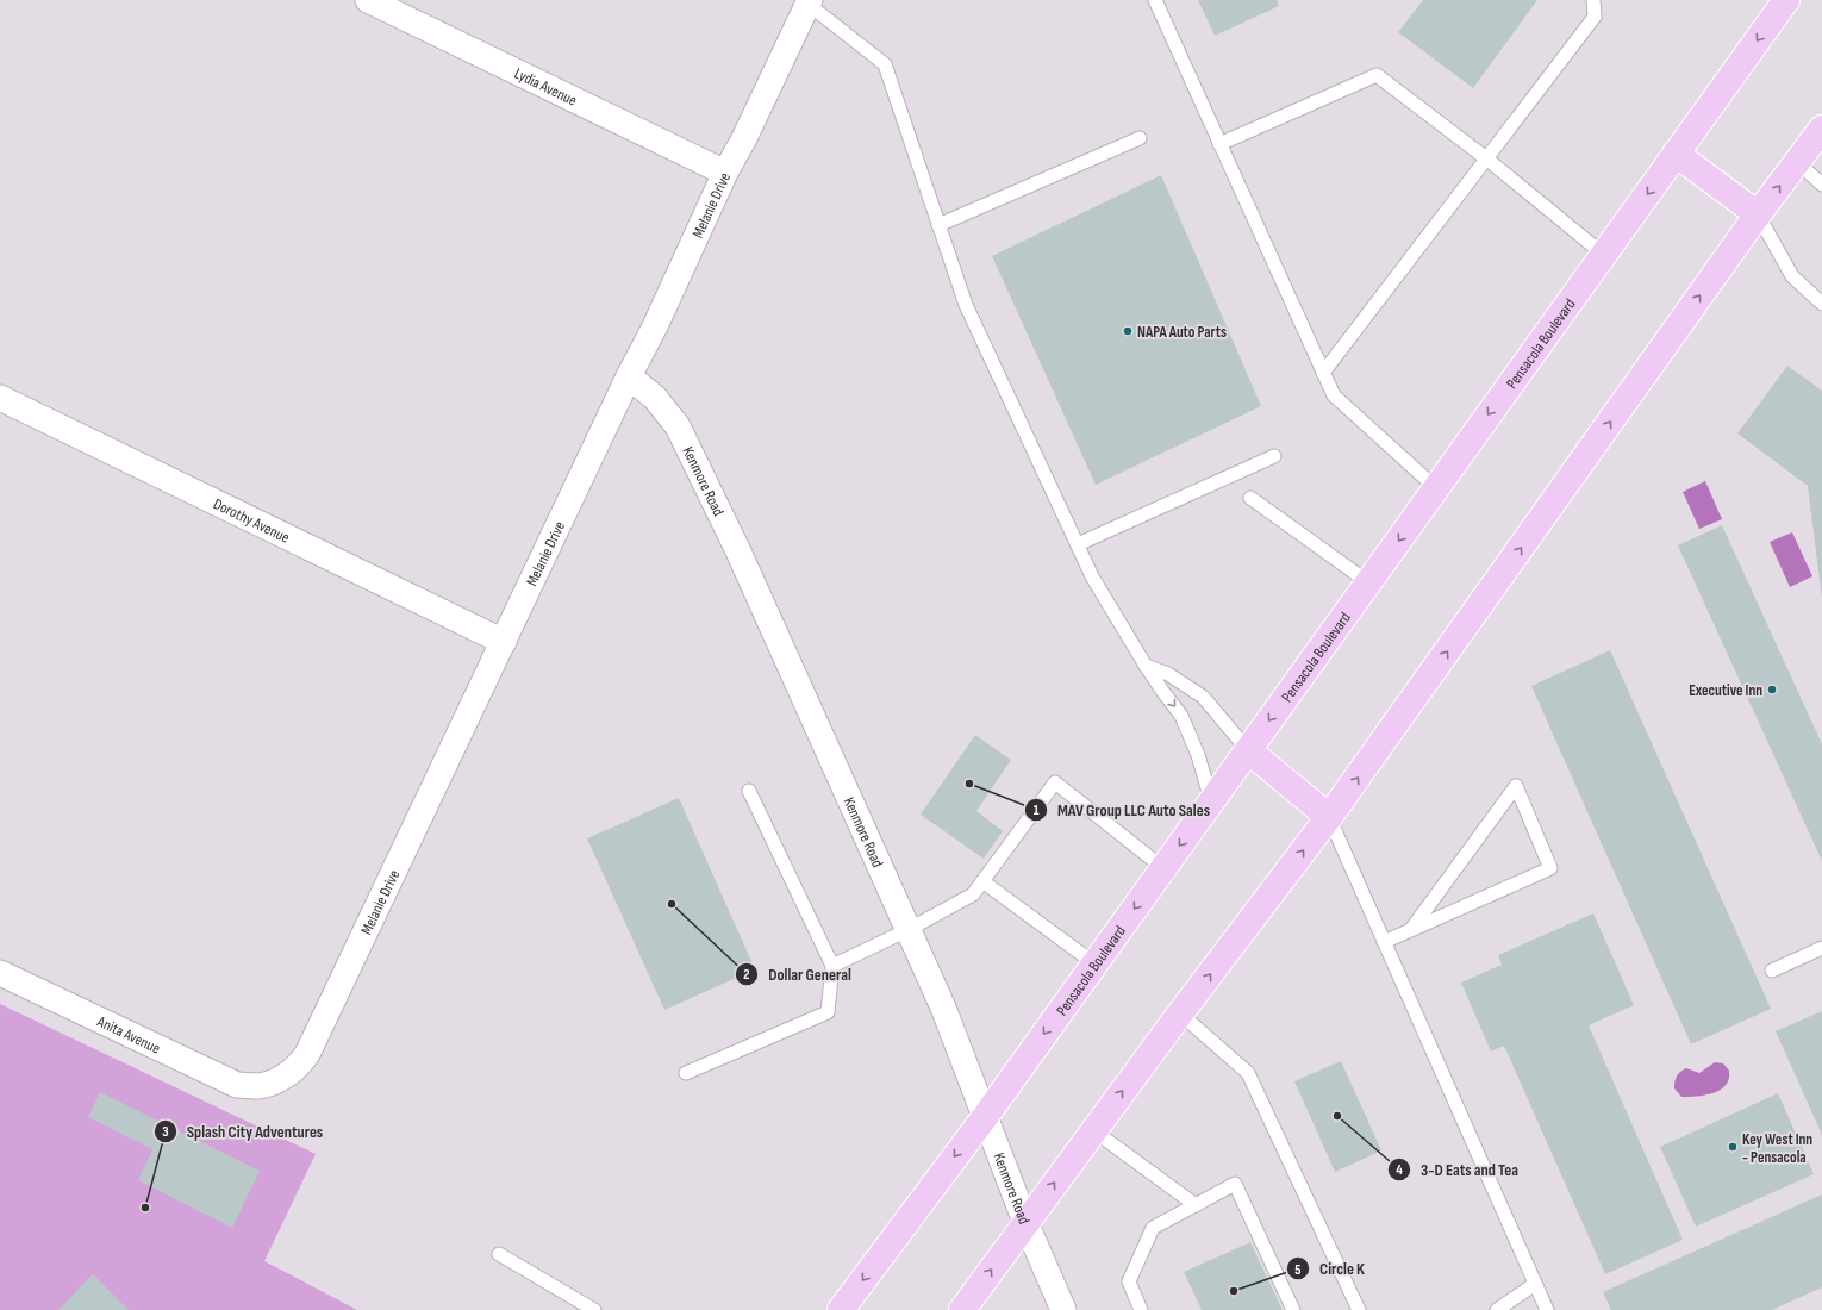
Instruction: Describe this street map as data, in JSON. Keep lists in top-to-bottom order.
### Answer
{
  "streets": {
    "main road": ["Pensacola Boulevard"],
    "street": [
      "Lydia Avenue",
      "Melanie Drive",
      "Kenmore Road",
      "Dorothy Avenue",
      "Anita Avenue"
    ]
  },
  "crossings": [
    ["Lydia Avenue", "Melanie Drive"],
    ["Melanie Drive", "Kenmore Road"],
    ["Melanie Drive", "Dorothy Avenue"],
    ["Melanie Drive", "Anita Avenue"],
    ["Pensacola Boulevard", "Kenmore Road"]
  ],
  "places": [
    "NAPA Auto Parts",
    "Executive Inn",
    "MAV Group LLC Auto Sales",
    "Dollar General",
    "3-D Eats and Tea",
    "Key West Inn - Pensacola",
    "Splash City Adventures",
    "Circle K"
  ]
}
